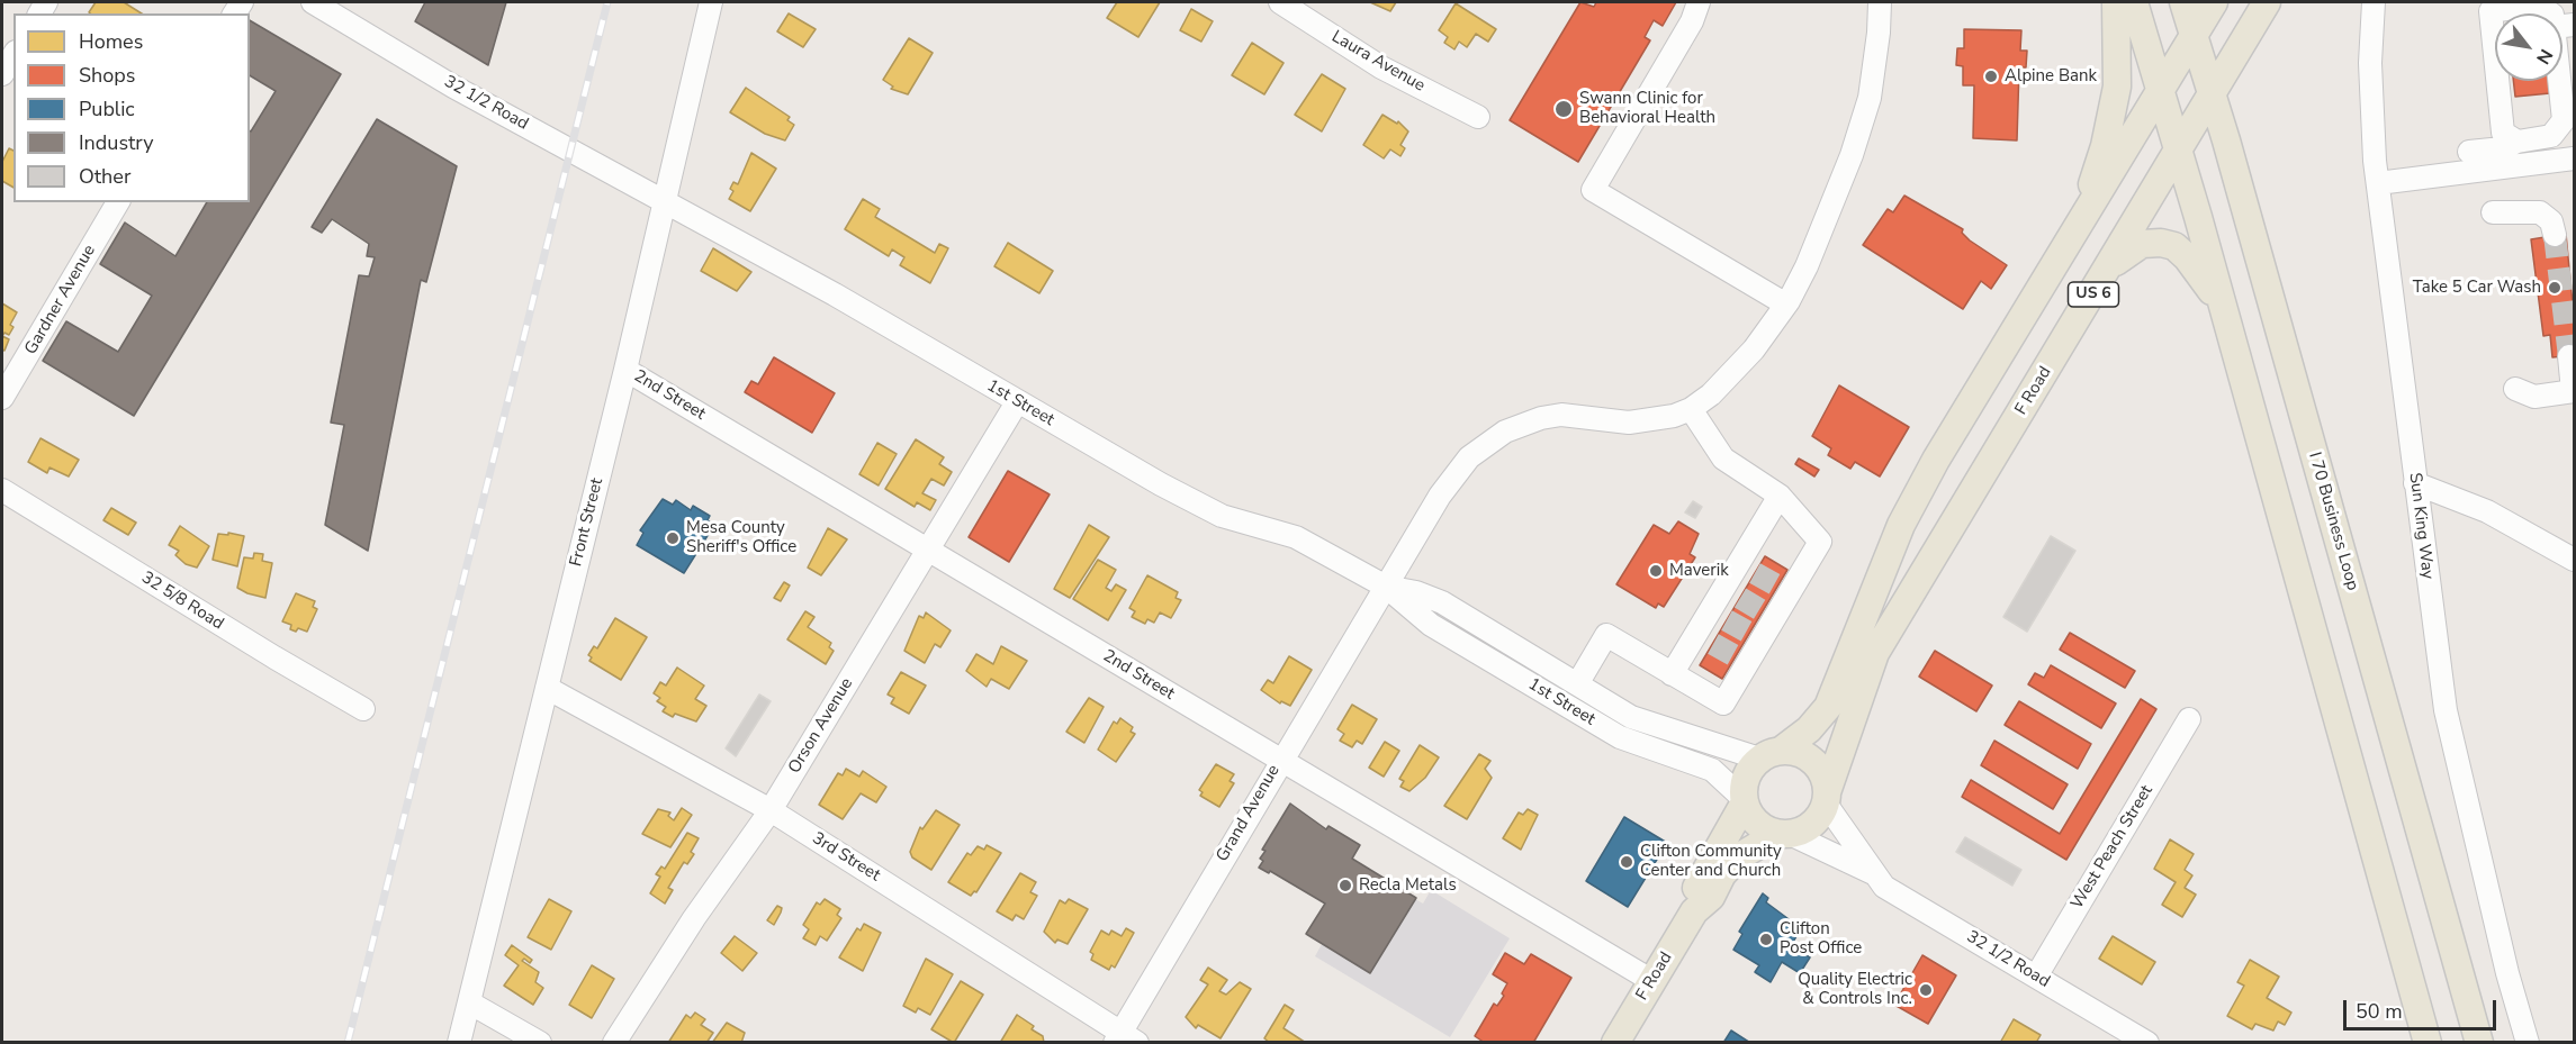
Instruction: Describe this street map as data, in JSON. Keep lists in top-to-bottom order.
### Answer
{
  "streets": {
    "main road": ["US 6", "F Road", "I 70 Business Loop"],
    "street": [
      "Laura Avenue",
      "32 1/2 Road",
      "Gardner Avenue",
      "2nd Street",
      "1st Street",
      "Front Street",
      "Sun King Way",
      "32 5/8 Road",
      "Orson Avenue",
      "Grand Avenue",
      "West Peach Street",
      "3rd Street"
    ]
  },
  "crossings": [
    ["32 1/2 Road", "US 6"],
    ["32 1/2 Road", "F Road"],
    ["32 1/2 Road", "1st Street"],
    ["32 1/2 Road", "Front Street"],
    ["32 1/2 Road", "West Peach Street"],
    ["US 6", "F Road"],
    ["US 6", "1st Street"],
    ["US 6", "I 70 Business Loop"],
    ["F Road", "2nd Street"],
    ["F Road", "1st Street"],
    ["F Road", "I 70 Business Loop"],
    ["2nd Street", "Front Street"],
    ["2nd Street", "Orson Avenue"],
    ["2nd Street", "Grand Avenue"],
    ["1st Street", "Front Street"],
    ["1st Street", "Orson Avenue"],
    ["1st Street", "Grand Avenue"],
    ["Front Street", "3rd Street"],
    ["Orson Avenue", "3rd Street"],
    ["Grand Avenue", "3rd Street"]
  ],
  "places": [
    "Alpine Bank",
    "Swann Clinic for Behavioral Health",
    "Take 5 Car Wash",
    "Mesa County Sheriff's Office",
    "Maverik",
    "Clifton Community Center and Church",
    "Recla Metals",
    "Clifton Post Office",
    "Quality Electric & Controls Inc."
  ],
  "legend": [
    "Homes",
    "Shops",
    "Public",
    "Industry",
    "Other"
  ],
  "scale_bar": "50 m",
  "north": "bottom right"
}
